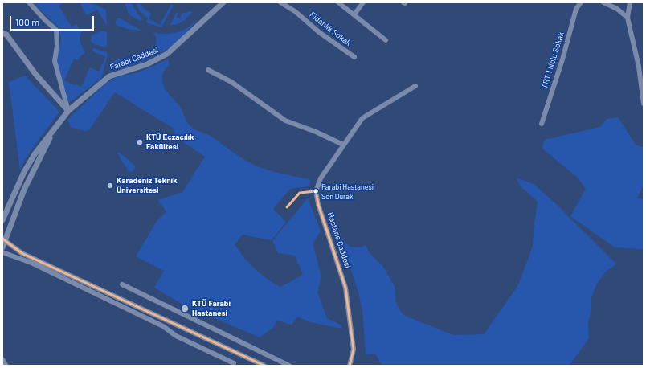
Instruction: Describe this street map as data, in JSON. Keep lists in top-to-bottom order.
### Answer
{
  "streets": {
    "street": [
      "Fidanlık Sokak",
      "Farabi Caddesi",
      "TRT 1 Nolu Sokak",
      "Hastane Caddesi"
    ]
  },
  "places": [
    "KTÜ Eczacılık Fakültesi",
    "Karadeniz Teknik Üniversitesi",
    "Farabi Hastanesi Son Durak",
    "KTÜ Farabi Hastanesi"
  ],
  "scale_bar": "100 m"
}
